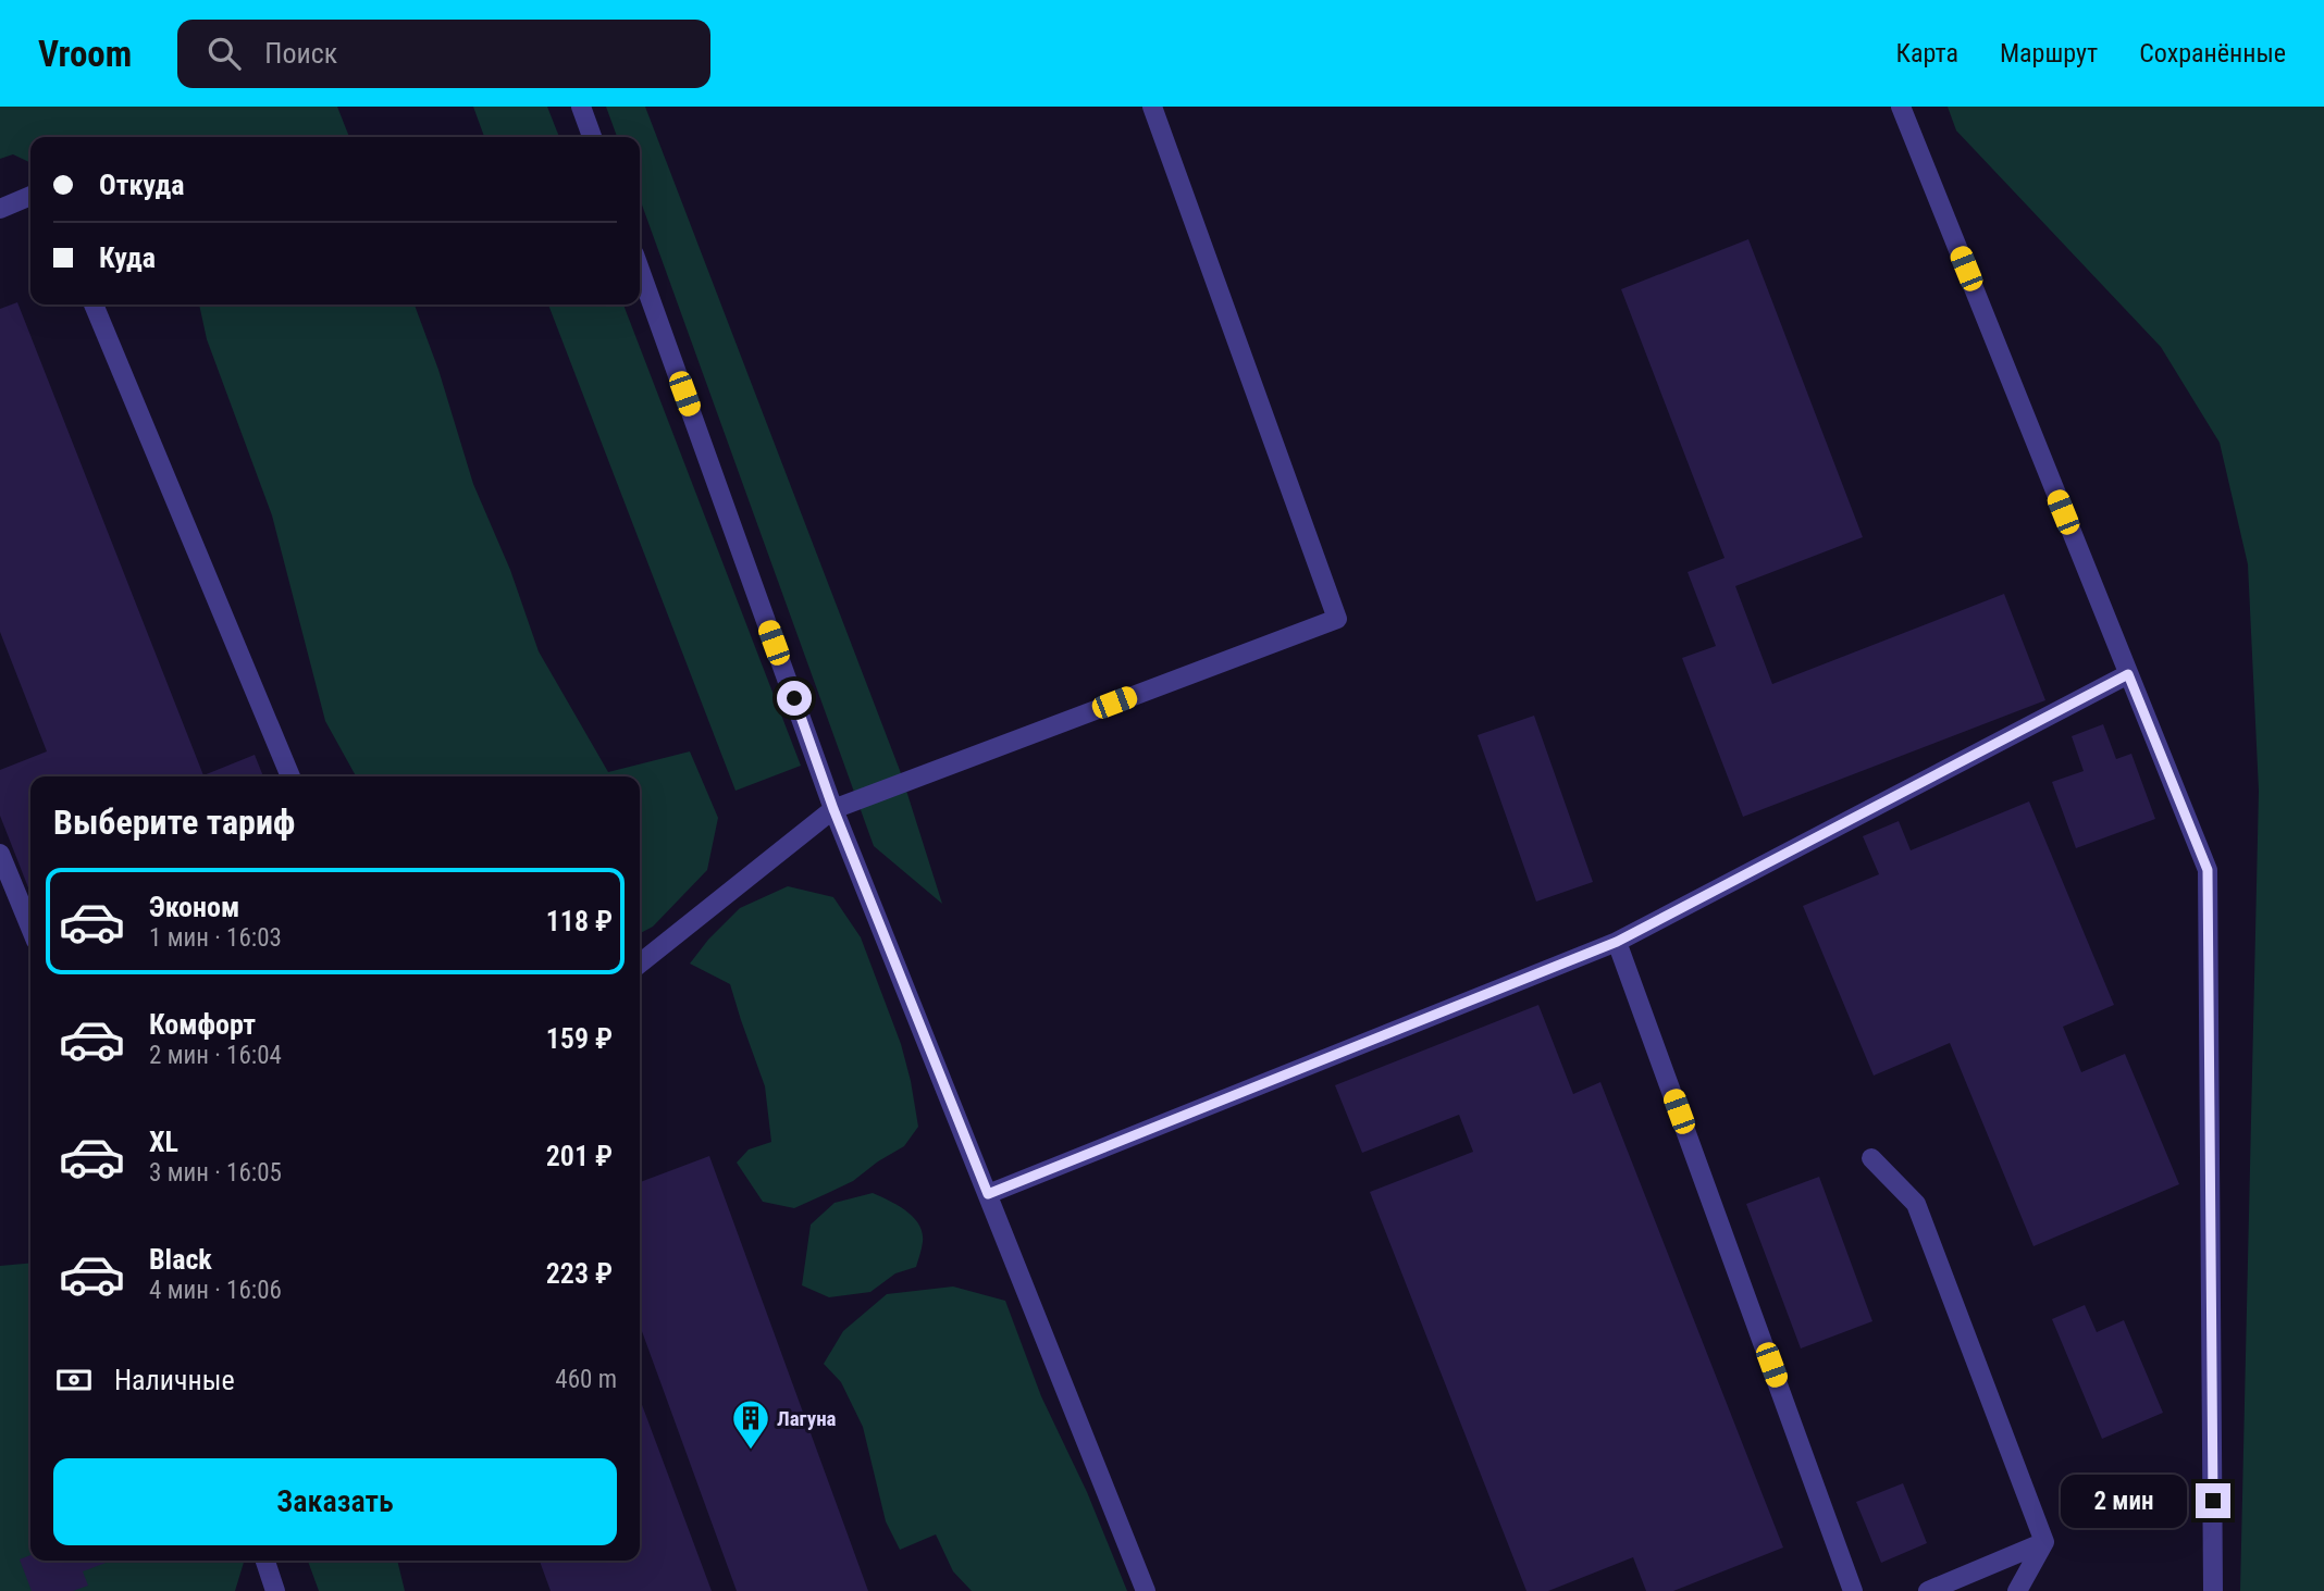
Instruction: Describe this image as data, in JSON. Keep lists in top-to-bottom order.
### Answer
{
  "places": {
    "building": ["Лагуна"]
  },
  "page": {
    "header": "Vroom",
    "search": "Поиск",
    "nav": ["Карта", "Маршрут", "Сохранённые"],
    "banner": ["Откуда", "Куда"],
    "heading": "Выберите тариф",
    "list": [
      {
        "name": "Эконом",
        "note": "1 мин · 16:03",
        "value": "118 ₽"
      },
      {
        "name": "Комфорт",
        "note": "2 мин · 16:04",
        "value": "159 ₽"
      },
      {
        "name": "XL",
        "note": "3 мин · 16:05",
        "value": "201 ₽"
      },
      {
        "name": "Black",
        "note": "4 мин · 16:06",
        "value": "223 ₽"
      }
    ],
    "pay": ["Наличные", "460 m"],
    "buttons": "Заказать",
    "bubble": "2 мин"
  }
}
